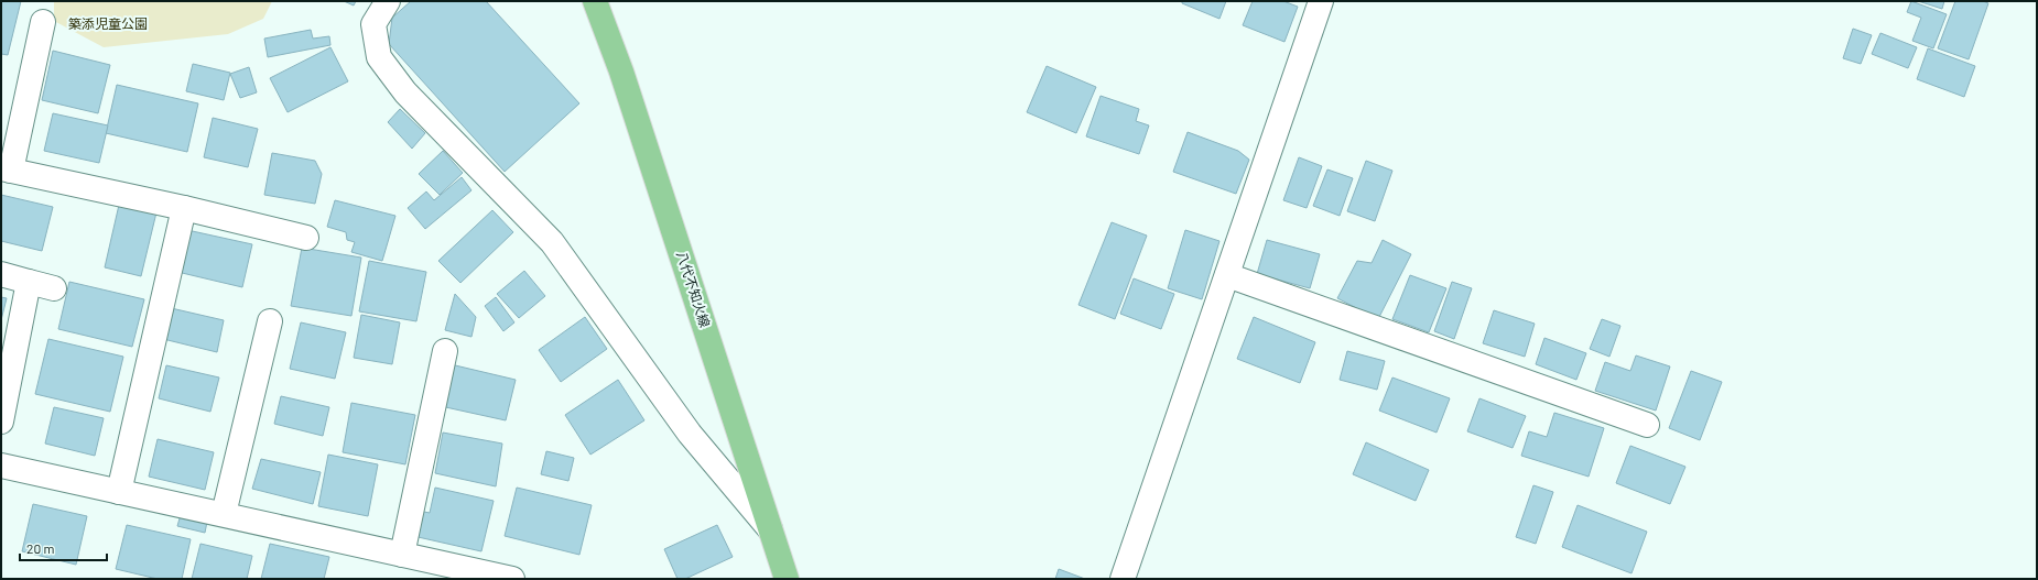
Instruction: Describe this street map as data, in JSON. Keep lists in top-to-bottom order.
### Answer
{
  "streets": {
    "main road": ["八代不知火線"]
  },
  "parks": ["築添児童公園"],
  "scale_bar": "20 m"
}
